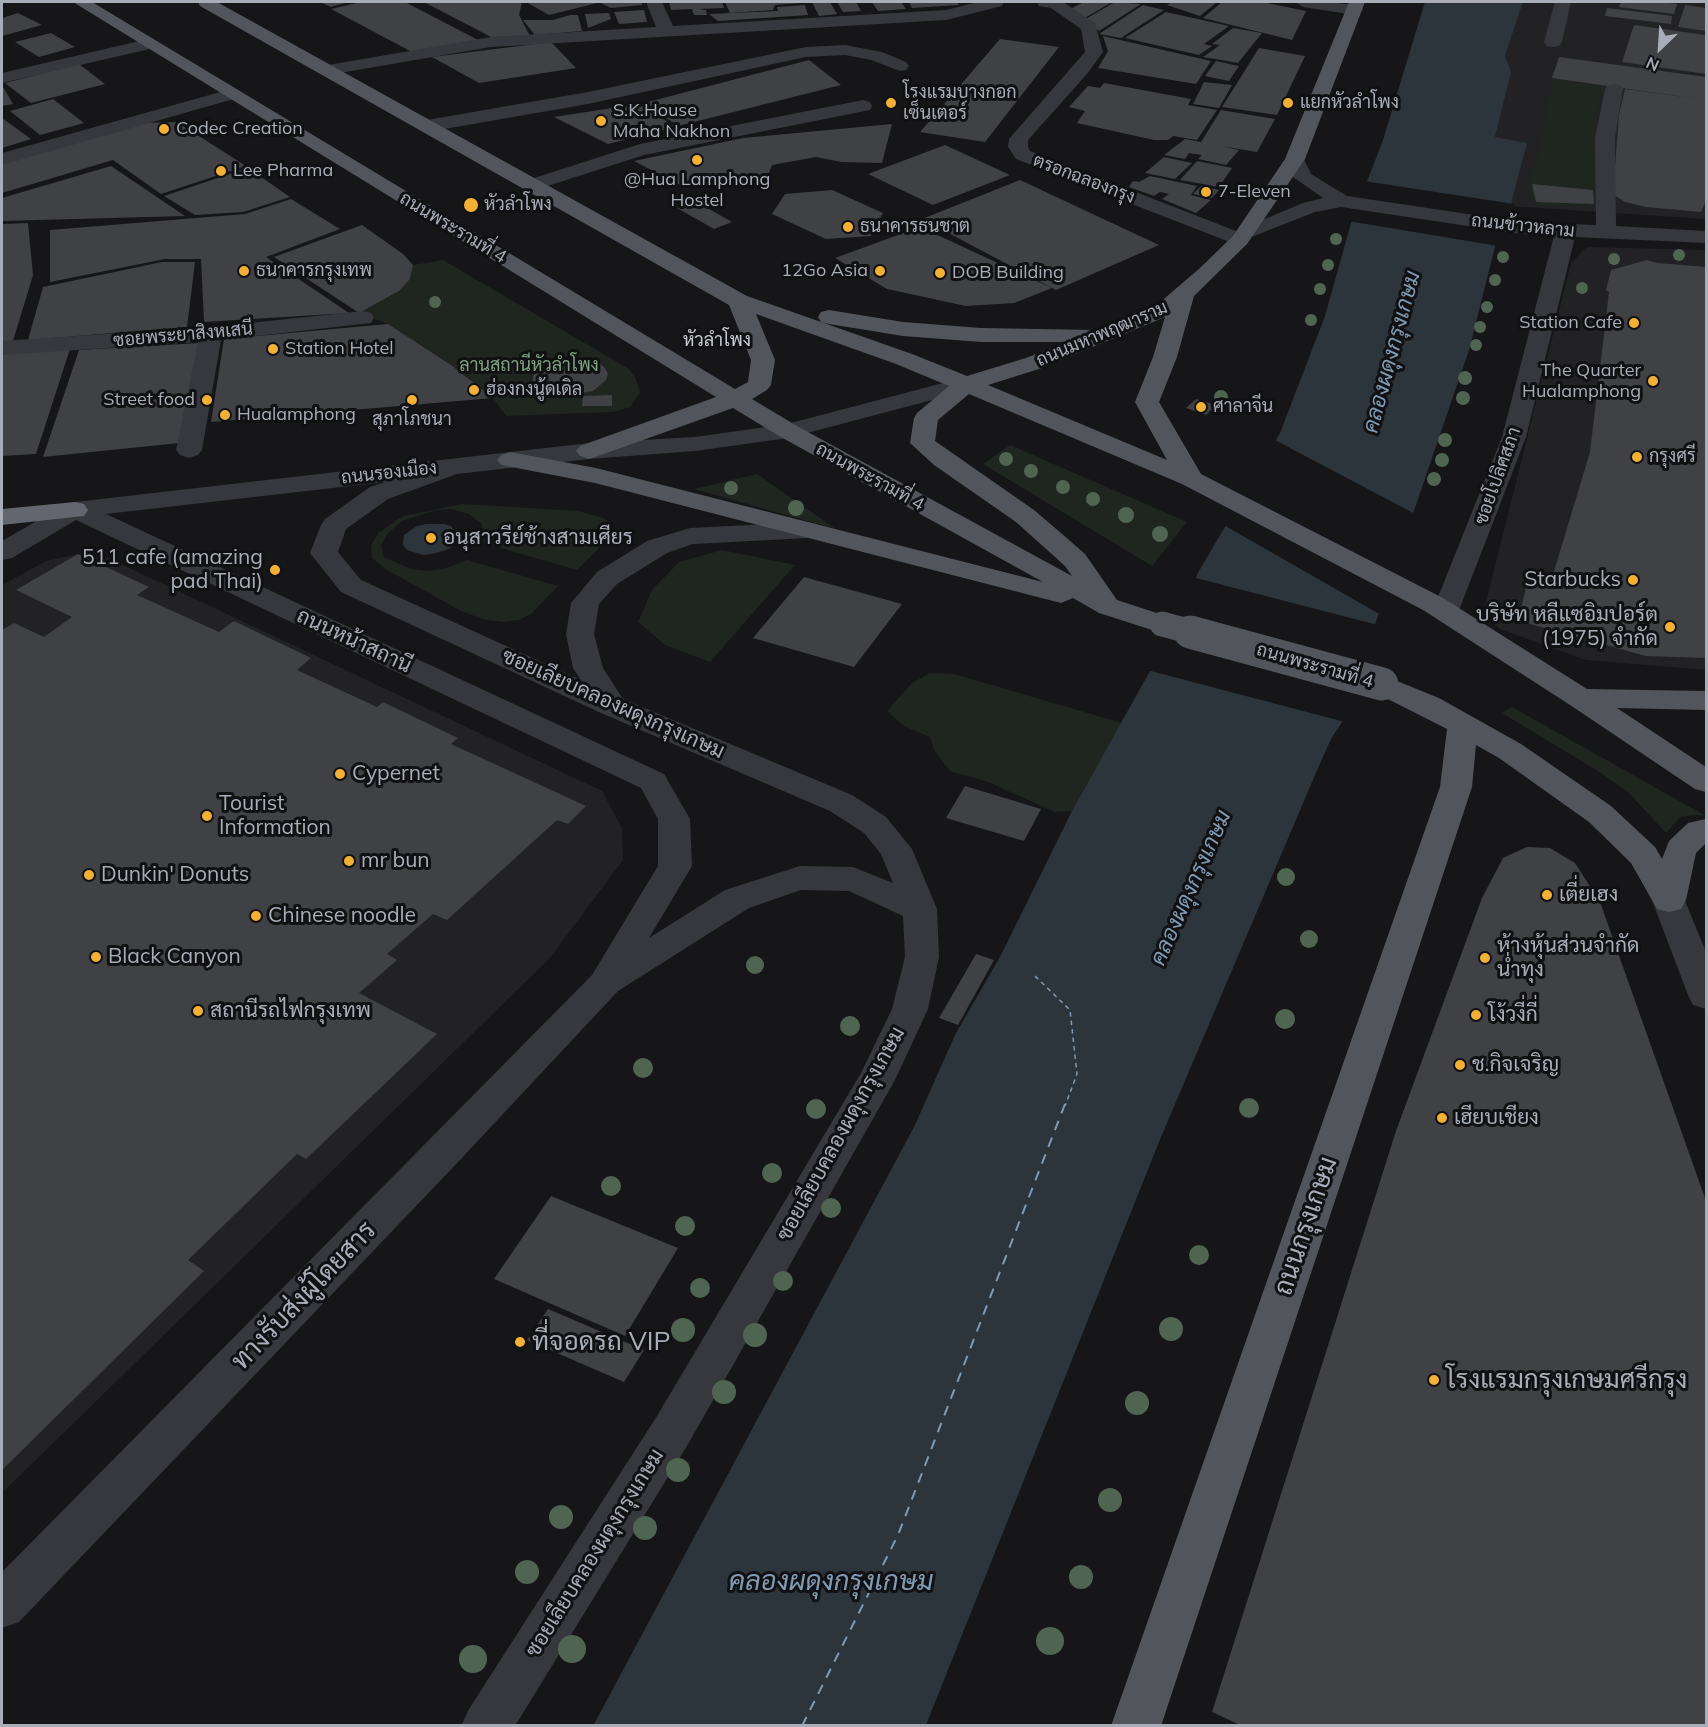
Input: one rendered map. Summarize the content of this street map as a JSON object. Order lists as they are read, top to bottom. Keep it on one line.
{"streets":{"main road":["ถนนพระรามที่ 4","ถนนมหาพฤฒาราม","ถนนกรุงเกษม"],"street":["ตรอกฉลองกรุง","ถนนข้าวหลาม","ซอยพระยาสิงหเสนี","ถนนรองเมือง","ซอยโปลิศสภา","ถนนหน้าสถานี","ซอยเลียบคลองผดุงกรุงเกษม","ทางรับส่งผู้โดยสาร"]},"crossings":[["ตรอกฉลองกรุง","ถนนมหาพฤฒาราม"],["ถนนข้าวหลาม","ซอยโปลิศสภา"],["ถนนพระรามที่ 4","ถนนมหาพฤฒาราม"],["ถนนพระรามที่ 4","ถนนรองเมือง"],["ถนนพระรามที่ 4","ถนนกรุงเกษม"],["ถนนมหาพฤฒาราม","ถนนรองเมือง"],["ถนนรองเมือง","ถนนหน้าสถานี"],["ถนนรองเมือง","ซอยเลียบคลองผดุงกรุงเกษม"],["ถนนหน้าสถานี","ทางรับส่งผู้โดยสาร"],["ซอยเลียบคลองผดุงกรุงเกษม","ทางรับส่งผู้โดยสาร"]],"districts":["หัวลำโพง"],"water":["คลองผดุงกรุงเกษม"],"parks":["ลานสถานีหัวลำโพง"],"places":["โรงแรมบางกอก เซ็นเตอร์","แยกหัวลำโพง","S.K.House Maha Nakhon","Codec Creation","@Hua Lamphong Hostel","Lee Pharma","7-Eleven","หัวลำโพง","ธนาคารธนชาต","ธนาคารกรุงเทพ","12Go Asia","DOB Building","Station Cafe","Station Hotel","The Quarter Hualamphong","ฮ่องกงนู้ดเดิล","Street food","สุภาโภชนา","ศาลาจีน","Hualamphong","กรุงศรี","อนุสาวรีย์ช้างสามเศียร","511 cafe (amazing pad Thai)","Starbucks","บริษัท หลีแซอิมปอร์ต (1975) จำกัด","Cypernet","Tourist Information","mr bun","Dunkin' Donuts","เตี่ยเฮง","Chinese noodle","Black Canyon","ห้างหุ้นส่วนจำกัด น่ำทุง","สถานีรถไฟกรุงเทพ","โง้วงี่กี่","ช.กิจเจริญ","เฮียบเชียง","ที่จอดรถ VIP","โรงแรมกรุงเกษมศรีกรุง"],"north":"bottom left"}
